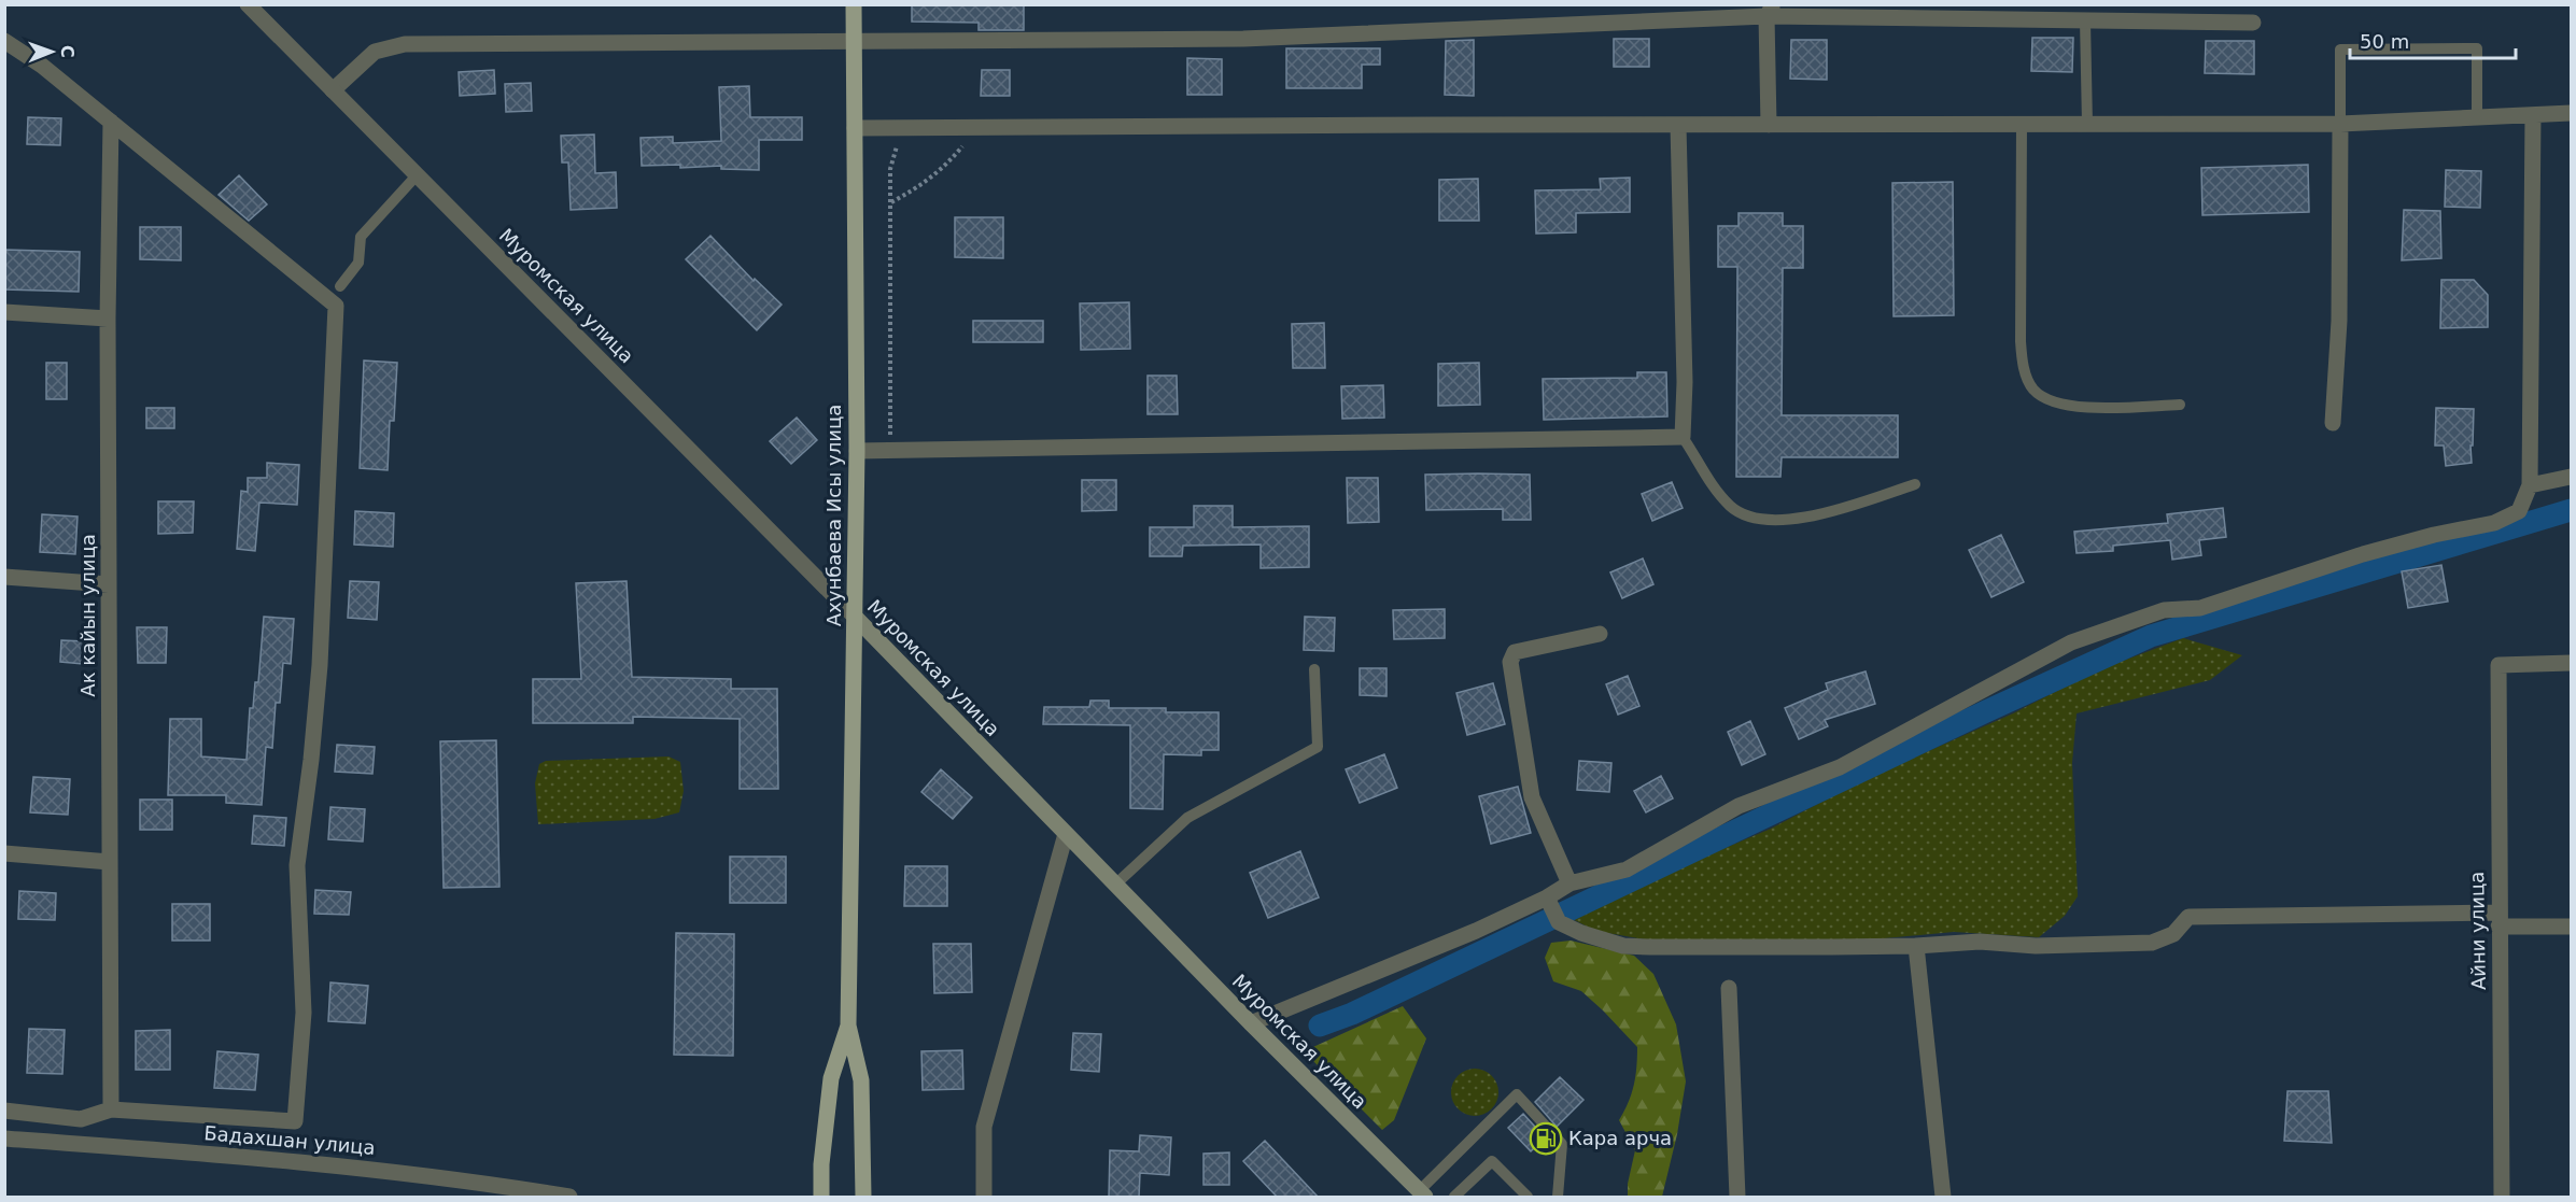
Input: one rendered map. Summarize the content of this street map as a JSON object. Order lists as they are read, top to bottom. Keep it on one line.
{"streets":{"main road":["Муромская улица","Ахунбаева Исы улица"],"street":["Ак кайын улица","Айни улица","Бадахшан улица"]},"crossings":[["Муромская улица","Ахунбаева Исы улица"]],"places":{"fuel station":["Кара арча"]},"scale_bar":"50 m","north":"right"}
